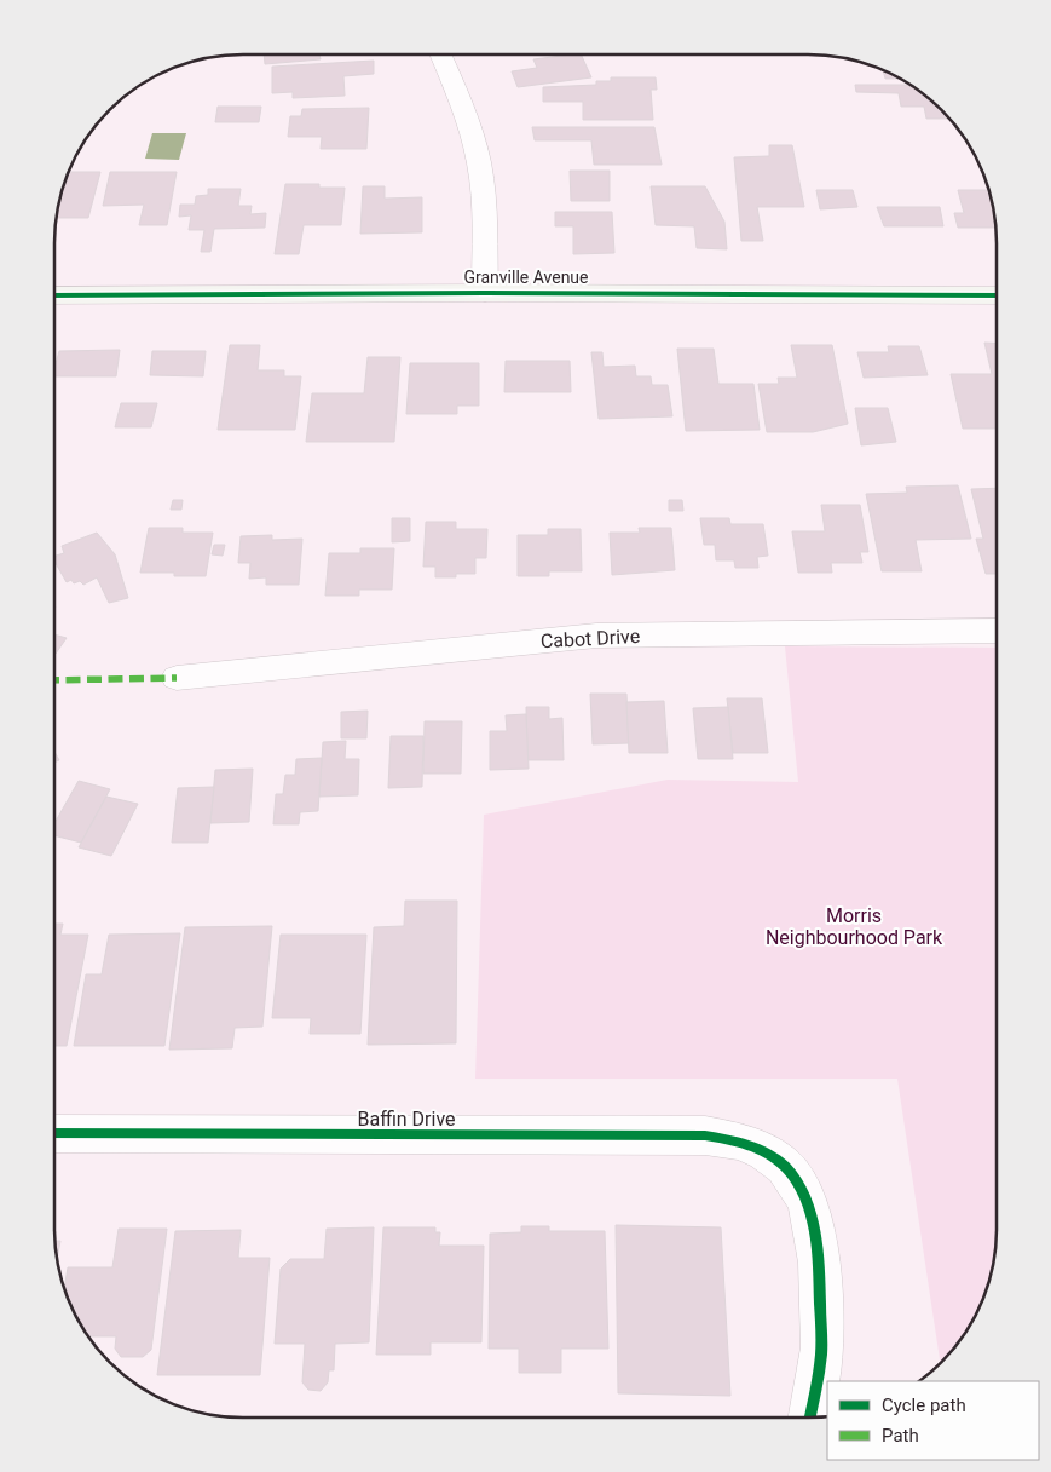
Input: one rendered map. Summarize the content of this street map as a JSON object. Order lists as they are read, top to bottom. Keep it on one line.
{"streets":{"street":["Granville Avenue","Cabot Drive","Baffin Drive"]},"parks":["Morris Neighbourhood Park"],"legend":["Cycle path","Path"]}
